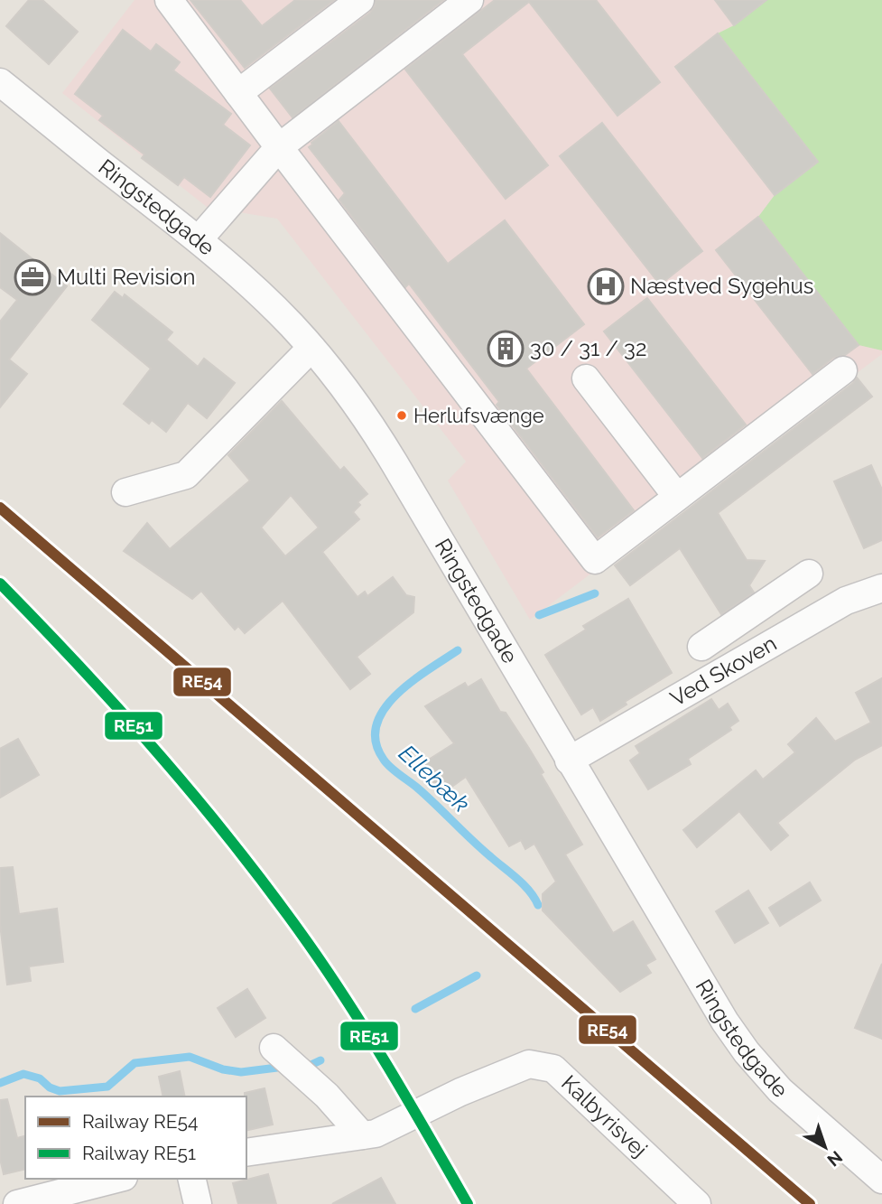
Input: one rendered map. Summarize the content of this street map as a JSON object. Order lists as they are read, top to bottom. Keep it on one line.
{"streets":{"street":["Ringstedgade","Ved Skoven","Kalbyrisvej"]},"crossings":[["Ringstedgade","Ved Skoven"]],"water":["Ellebæk"],"places":{"office":["Multi Revision"],"hospital":["Næstved Sygehus"],"building":["30 / 31 / 32"],"other":["Herlufsvænge"]},"lines":["rail line RE54","rail line RE51"],"legend":["Railway RE54","Railway RE51"],"north":"bottom right"}
